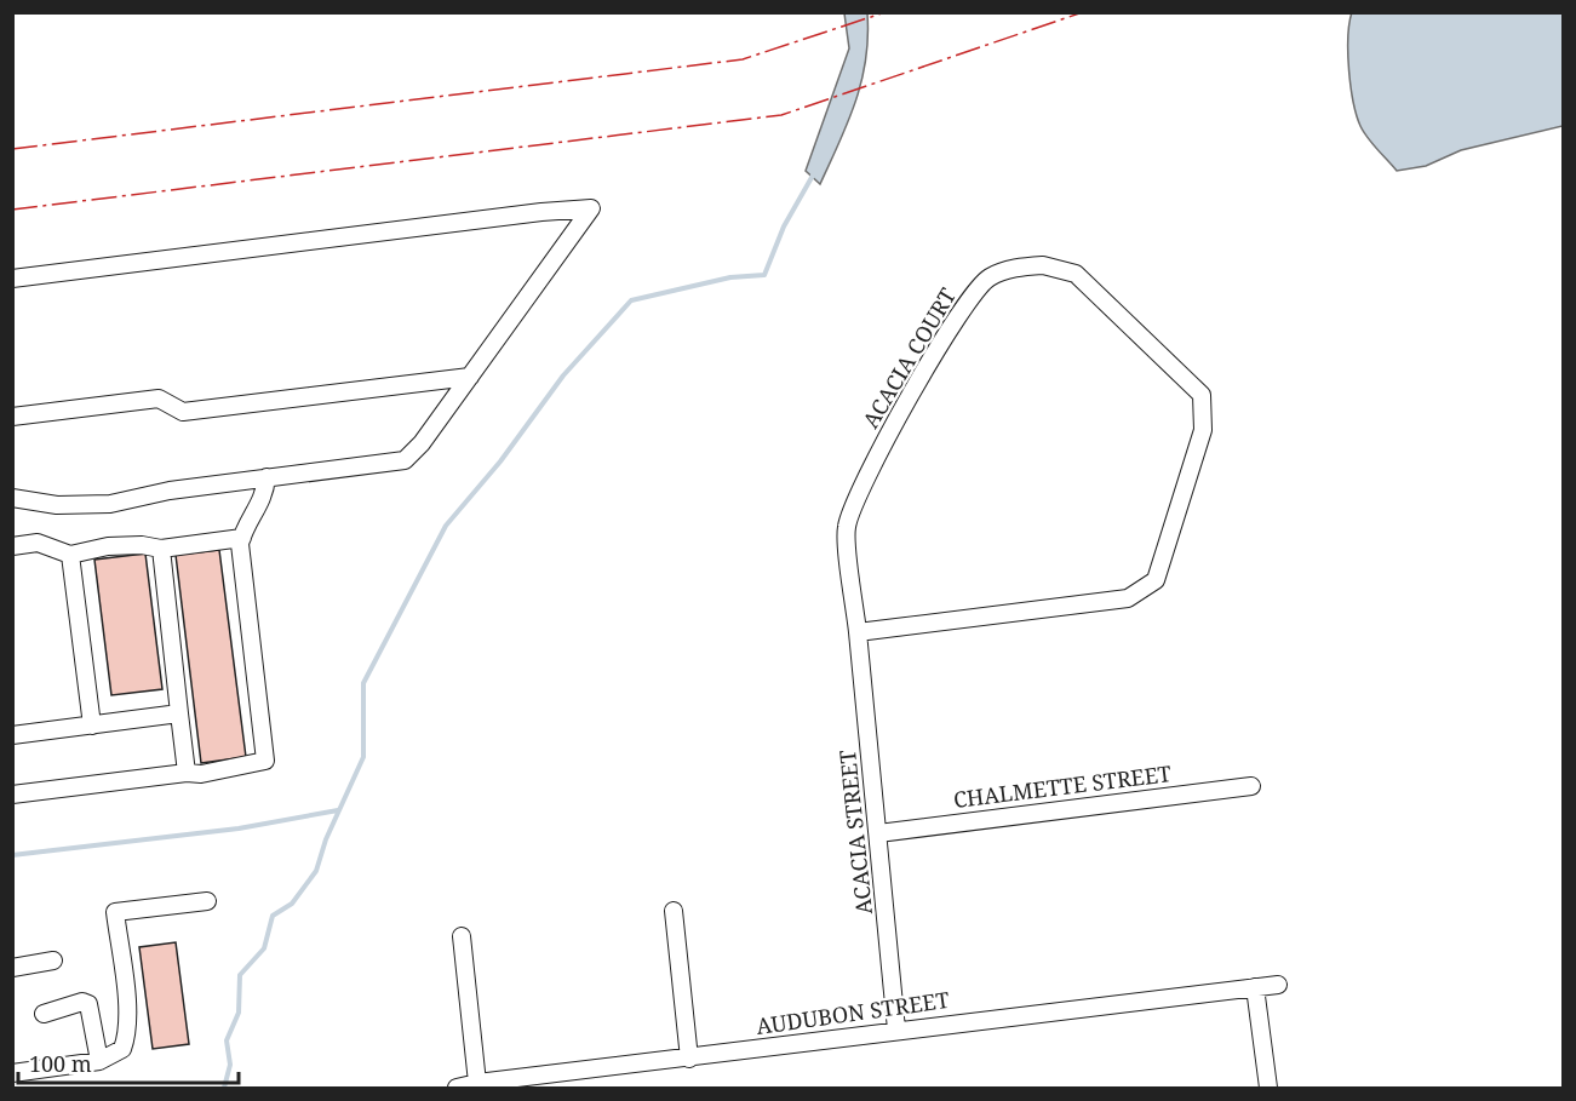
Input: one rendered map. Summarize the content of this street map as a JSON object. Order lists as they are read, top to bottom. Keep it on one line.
{"streets":{"street":["ACACIA COURT","CHALMETTE STREET","ACACIA STREET","AUDUBON STREET"]},"crossings":[["ACACIA COURT","ACACIA STREET"],["CHALMETTE STREET","ACACIA STREET"],["ACACIA STREET","AUDUBON STREET"]],"scale_bar":"100 m"}
